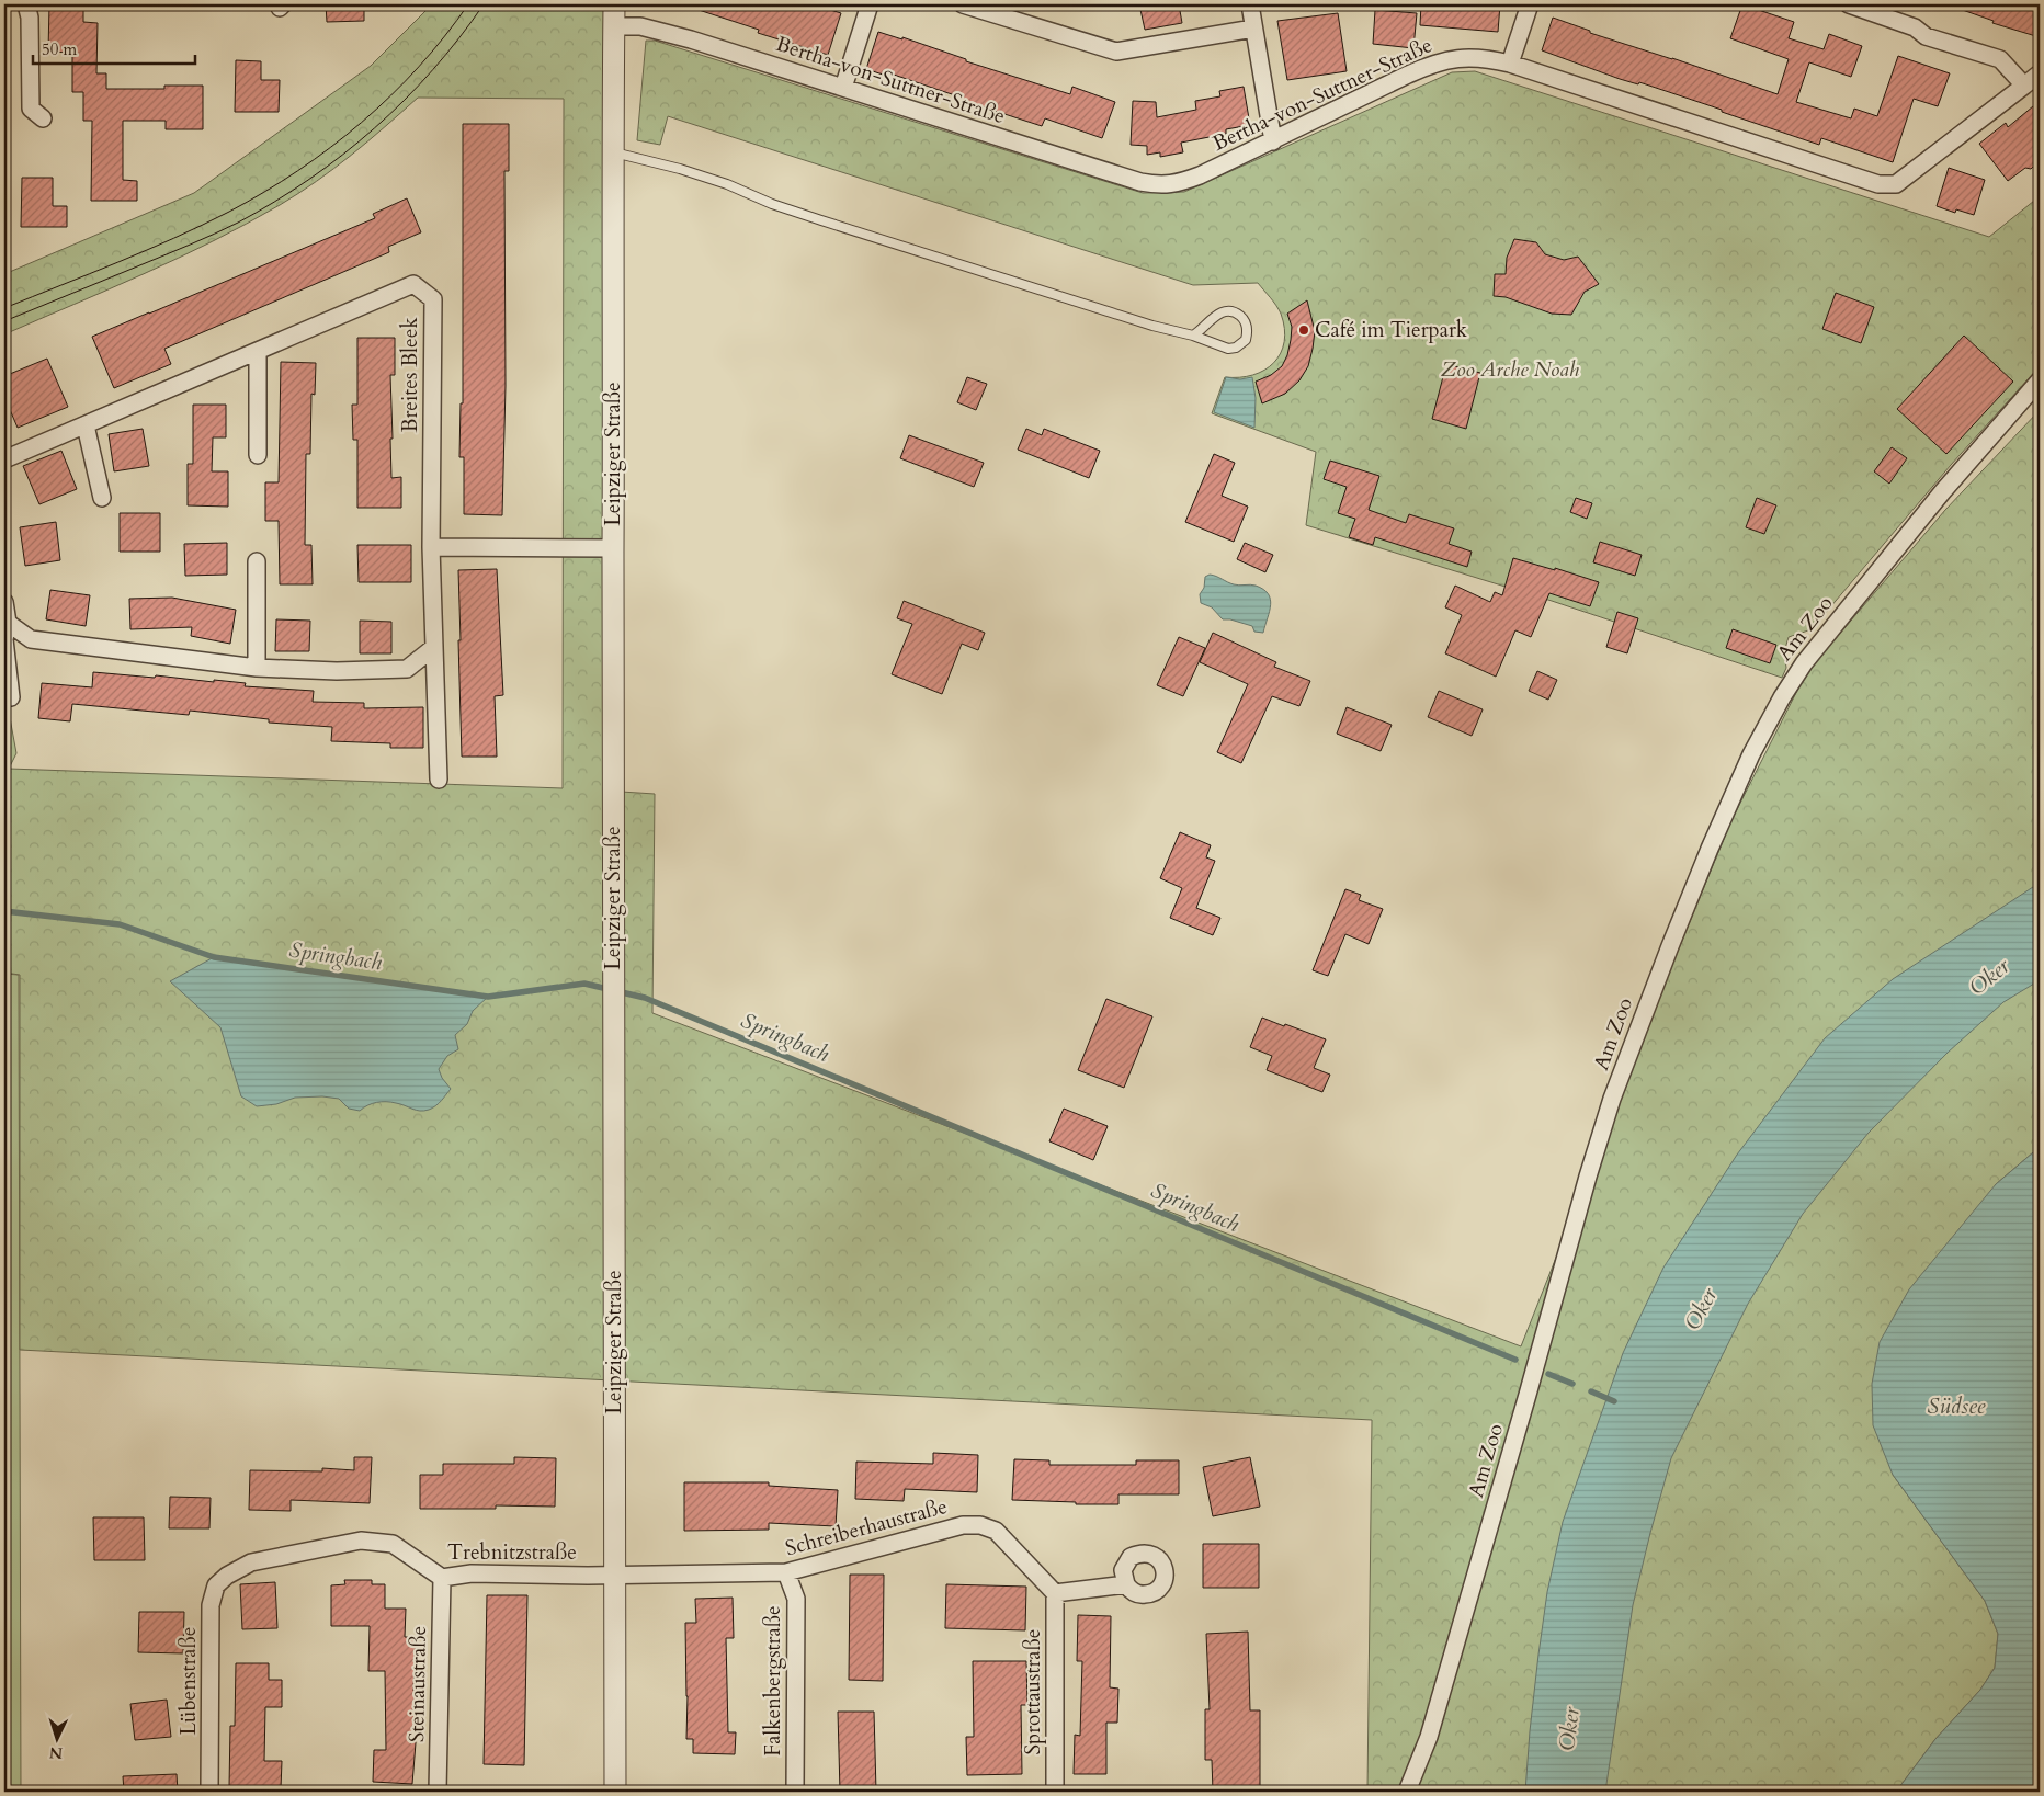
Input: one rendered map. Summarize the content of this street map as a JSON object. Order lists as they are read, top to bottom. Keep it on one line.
{"streets":{"street":["Bertha-von-Suttner-Straße","Breites Bleek","Leipziger Straße","Am Zoo","Schreiberhaustraße","Trebnitzstraße","Lübenstraße","Falkenbergstraße","Steinaustraße","Sprottaustraße"]},"crossings":[["Bertha-von-Suttner-Straße","Leipziger Straße"],["Leipziger Straße","Schreiberhaustraße"],["Leipziger Straße","Trebnitzstraße"],["Schreiberhaustraße","Trebnitzstraße"],["Schreiberhaustraße","Falkenbergstraße"],["Schreiberhaustraße","Sprottaustraße"],["Trebnitzstraße","Lübenstraße"],["Trebnitzstraße","Steinaustraße"]],"water":["Springbach","Oker","Südsee"],"parks":["Zoo Arche Noah"],"places":["Café im Tierpark"],"scale_bar":"50 m","north":"bottom"}
